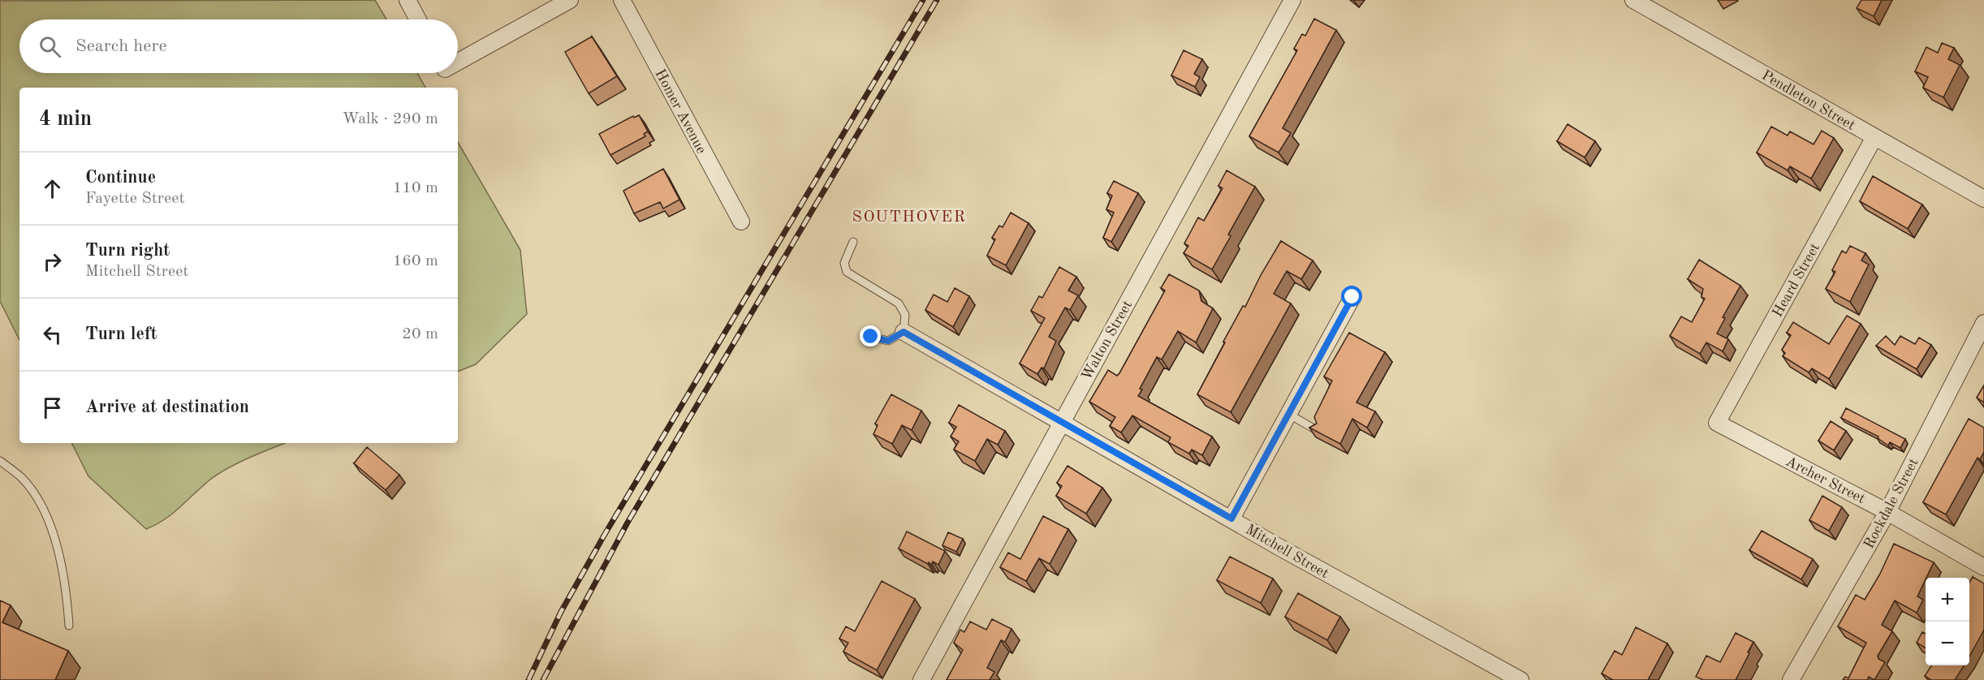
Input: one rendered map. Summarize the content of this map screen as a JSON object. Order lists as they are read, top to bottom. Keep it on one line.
{"streets":{"street":["Pendleton Street","Homer Avenue","Heard Street","Walton Street","Archer Street","Rockdale Street","Mitchell Street"]},"crossings":[["Pendleton Street","Heard Street"],["Heard Street","Archer Street"],["Walton Street","Mitchell Street"],["Archer Street","Rockdale Street"]],"districts":["SOUTHOVER"],"page":{"search":"Search here","heading":["4 min","Walk · 290 m"],"list":[["Continue","Fayette Street","110 m"],["Turn right","Mitchell Street","160 m"],["Turn left","20 m"],"Arrive at destination"],"map_buttons":["+","−"]}}
